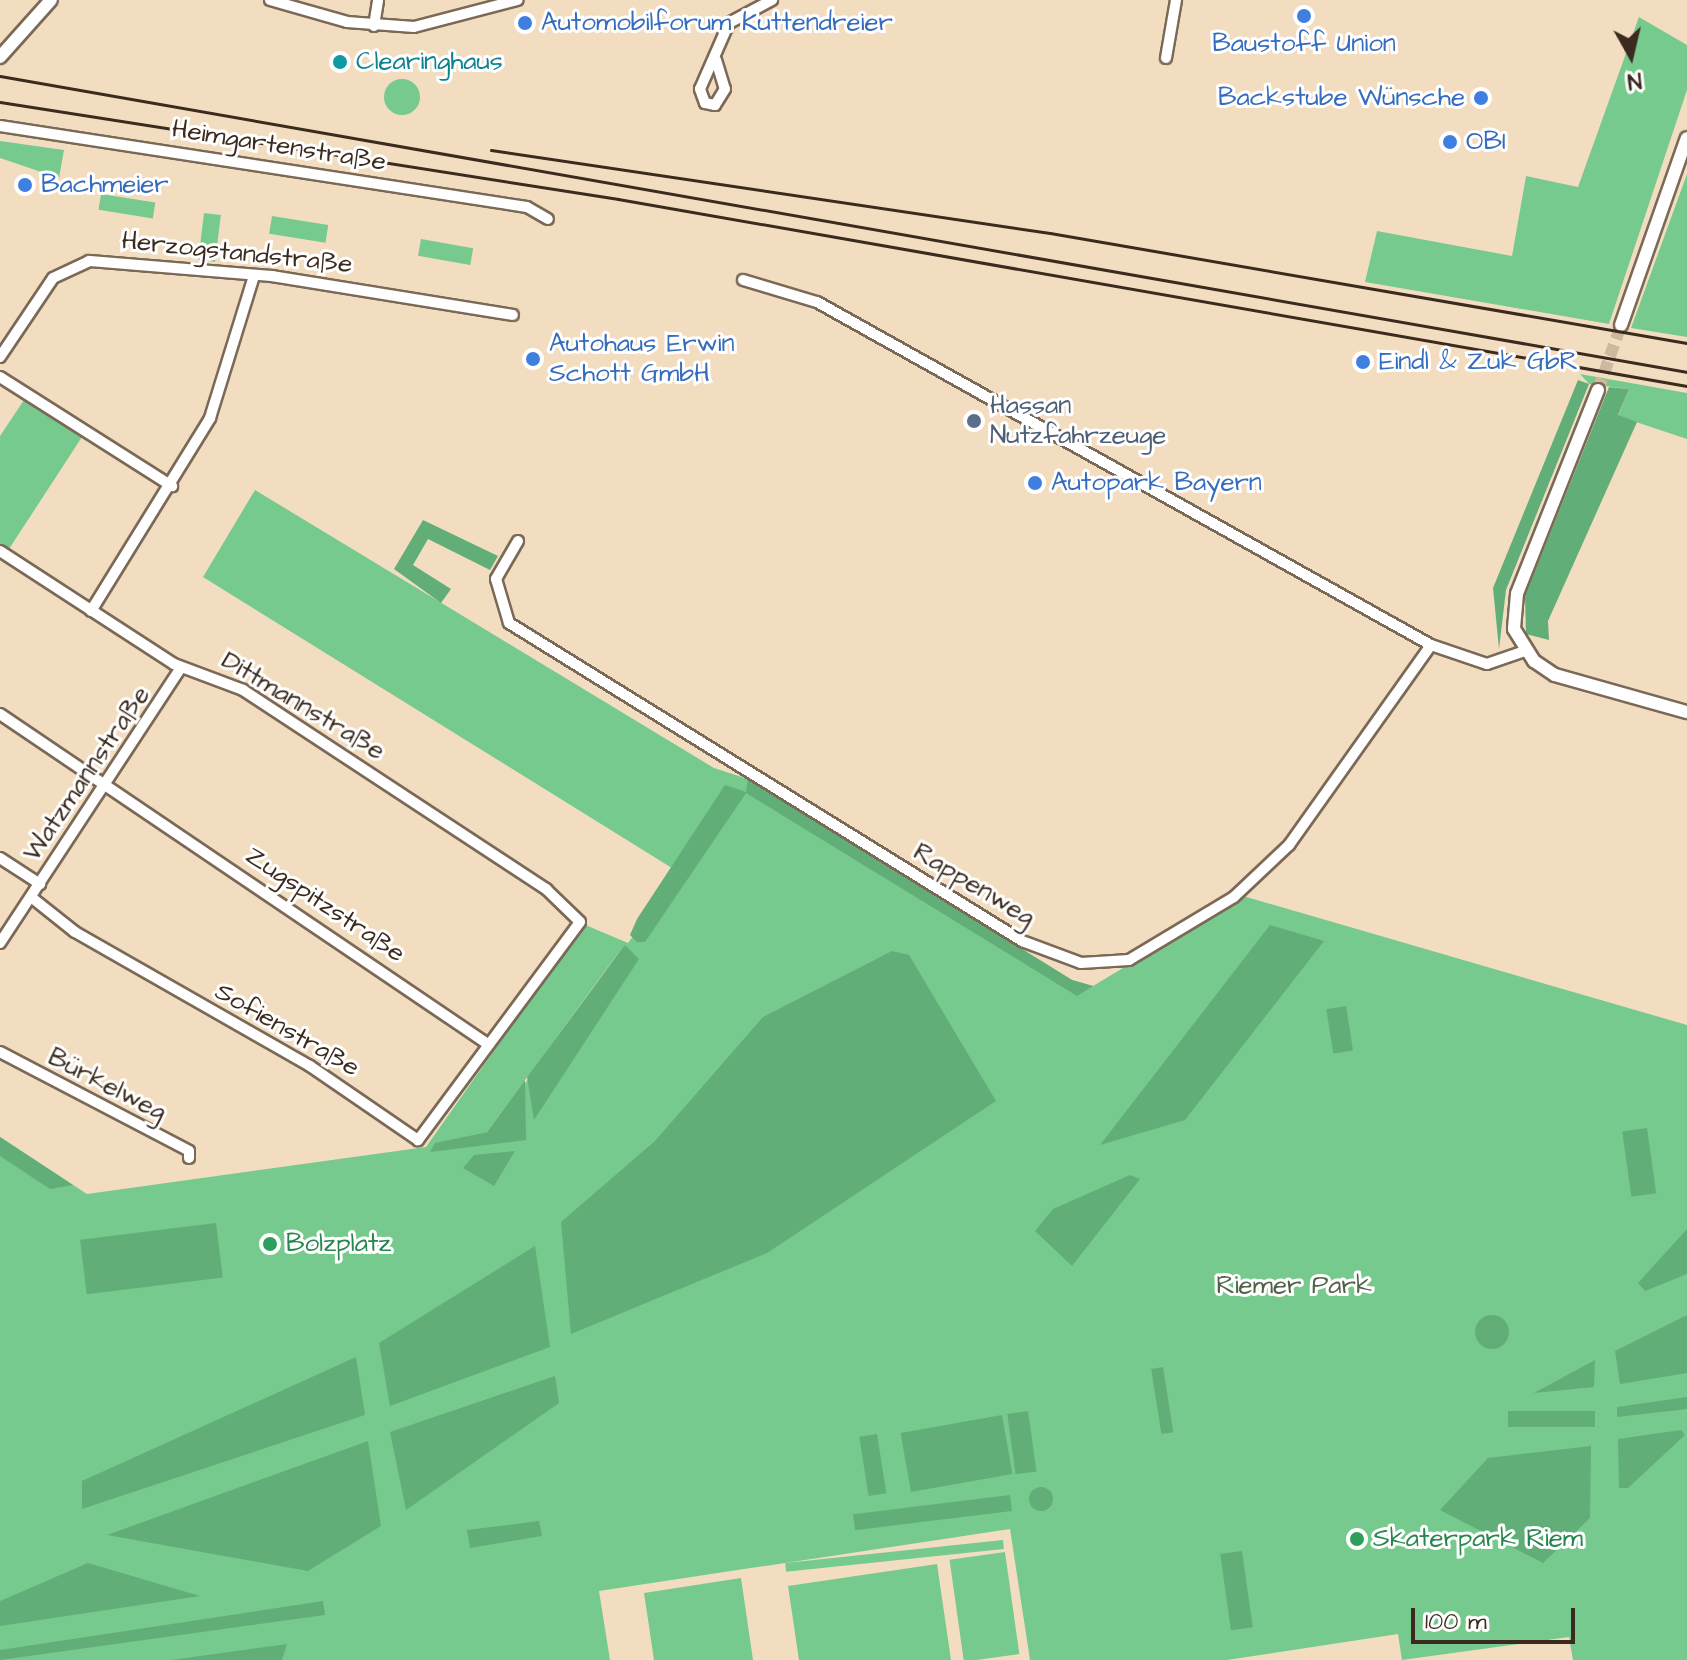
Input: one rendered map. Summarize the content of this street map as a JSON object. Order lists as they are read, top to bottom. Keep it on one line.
{"streets":{"street":["Heimgartenstraße","Herzogstandstraße","Dittmannstraße","Watzmannstraße","Rappenweg","Zugspitzstraße","Sofienstraße","Bürkelweg"]},"crossings":[["Dittmannstraße","Watzmannstraße"],["Dittmannstraße","Zugspitzstraße"],["Dittmannstraße","Sofienstraße"],["Watzmannstraße","Zugspitzstraße"],["Watzmannstraße","Sofienstraße"],["Zugspitzstraße","Sofienstraße"]],"parks":["Riemer Park"],"places":["Baustoff Union","Automobilforum Kuttendreier","Clearinghaus","Backstube Wünsche","OBI","Bachmeier","Autohaus Erwin Schott GmbH","Eindl & Zuk GbR","Hassan Nutzfahrzeuge","Autopark Bayern","Bolzplatz","Skaterpark Riem"],"scale_bar":"100 m","north":"bottom"}
